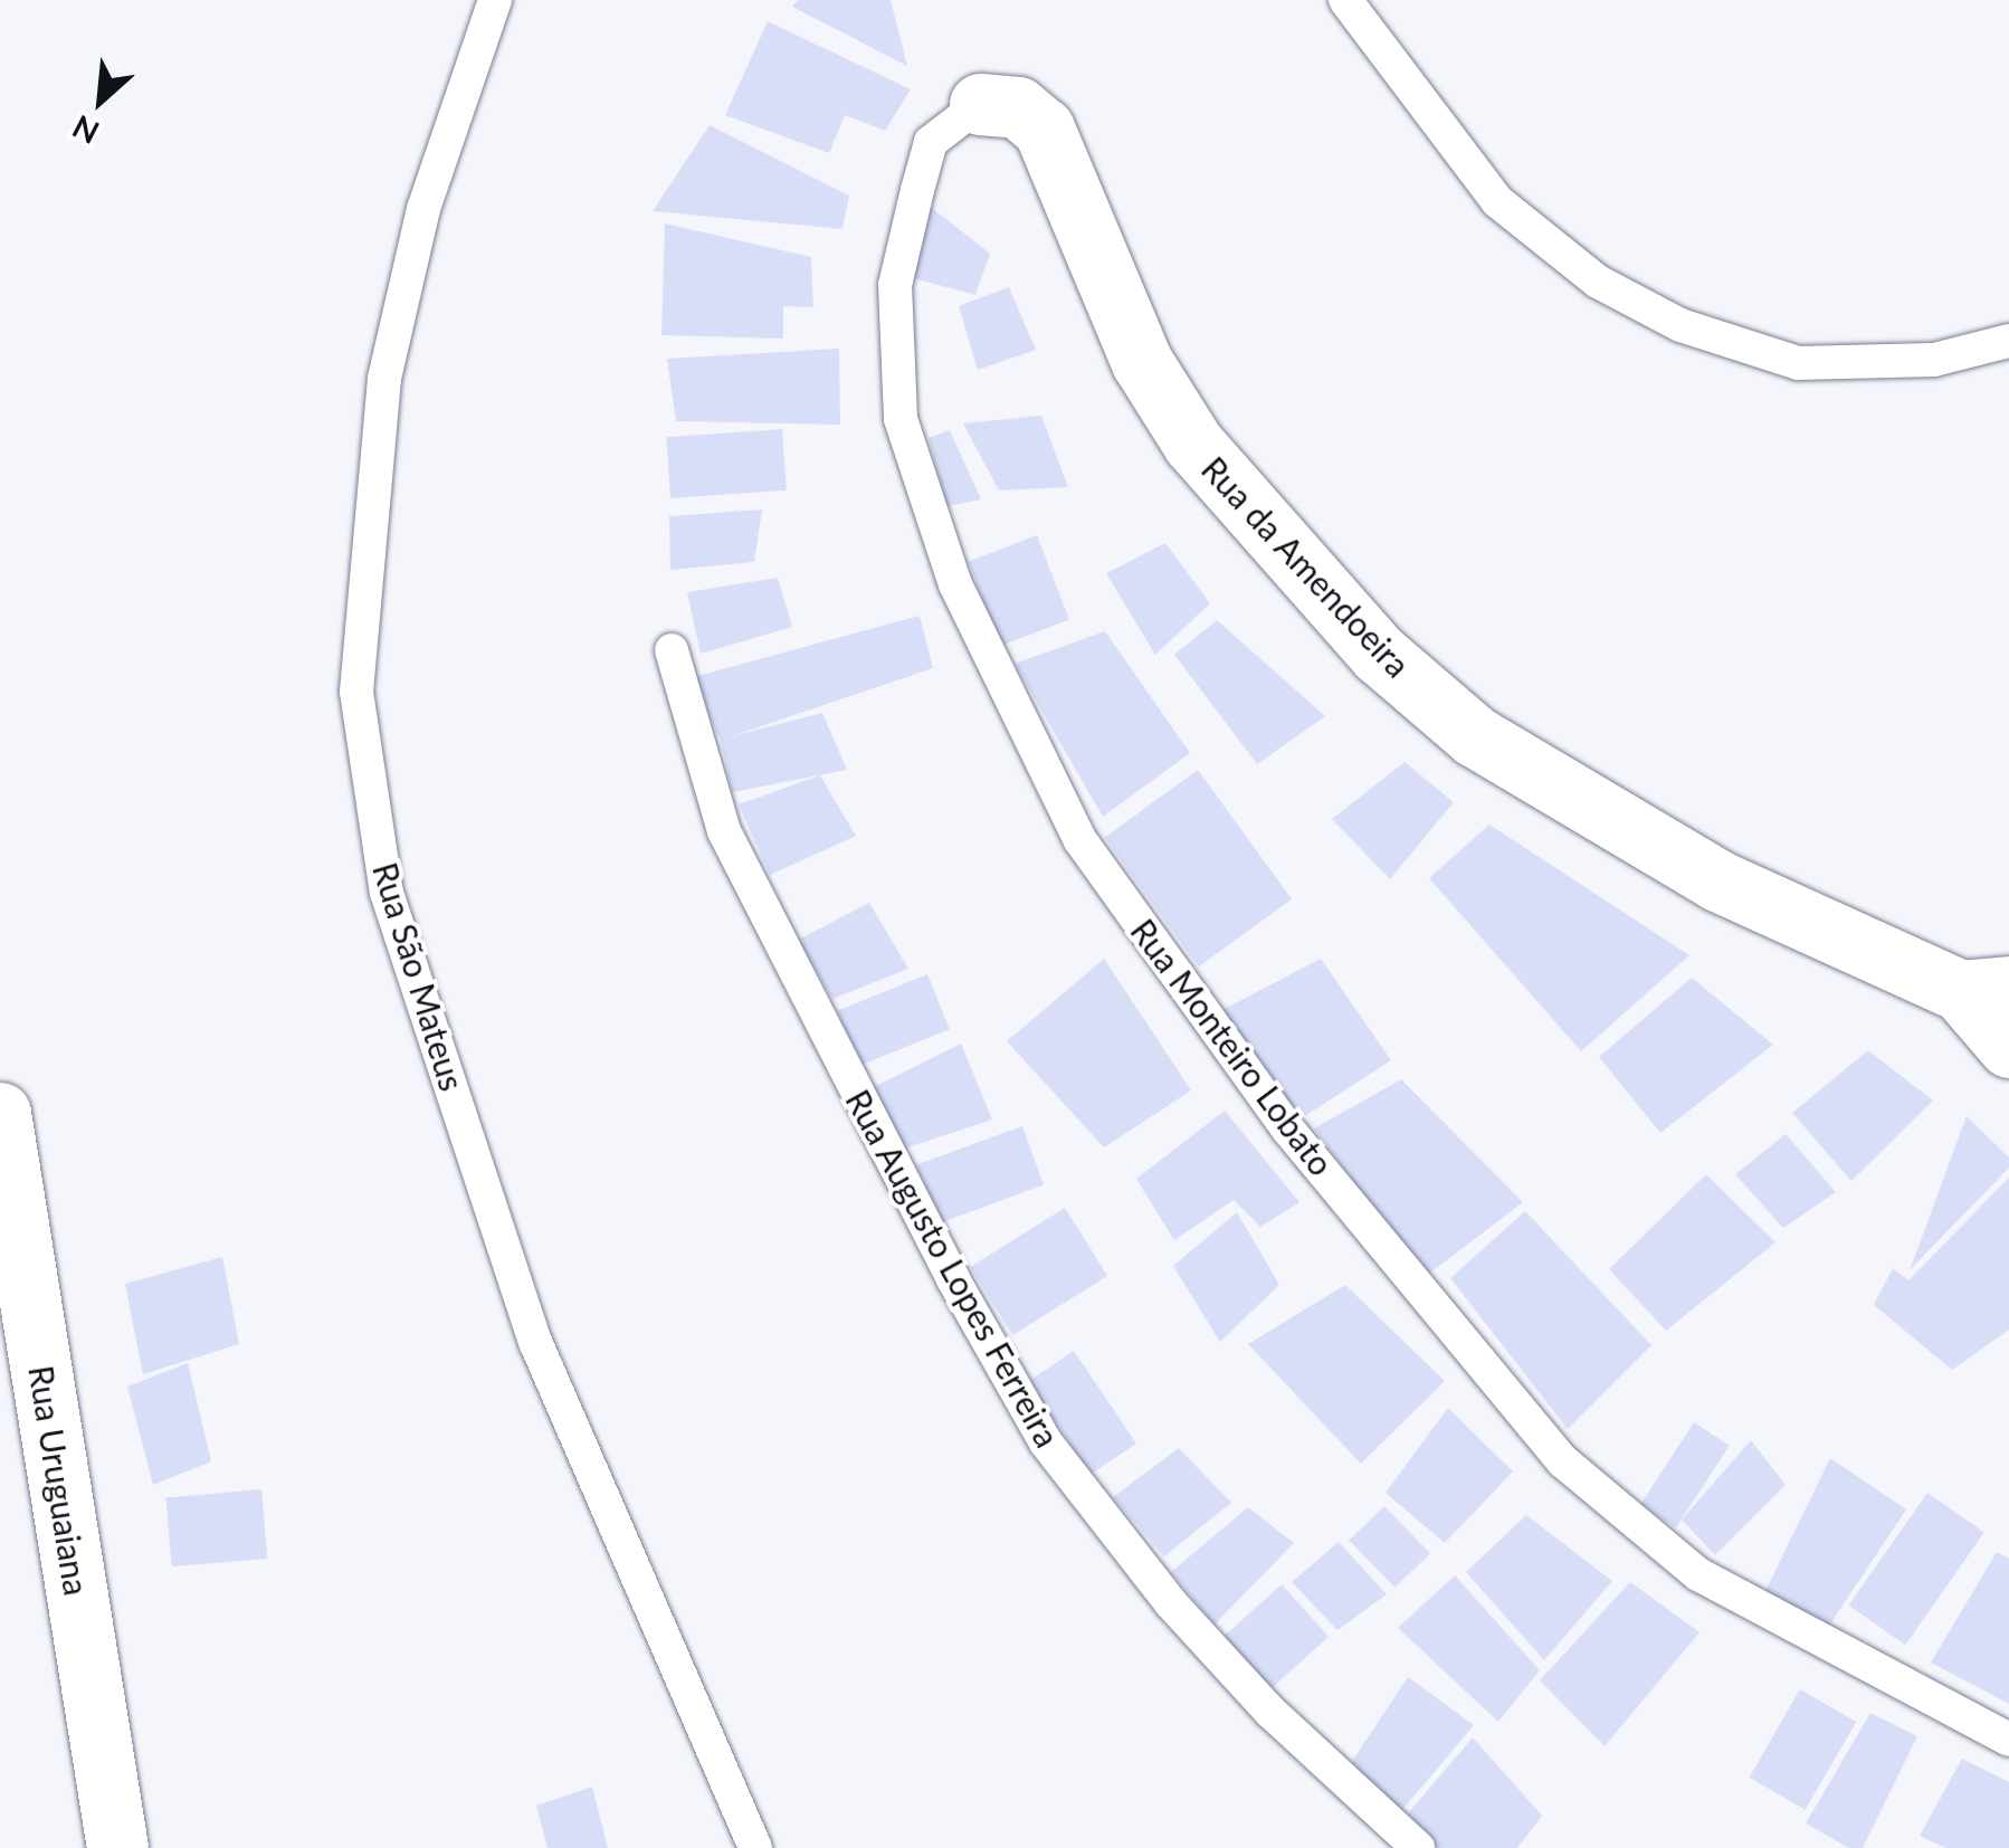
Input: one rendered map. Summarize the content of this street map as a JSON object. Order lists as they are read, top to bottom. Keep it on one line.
{"streets":{"street":["Rua da Amendoeira","Rua Uruguaiana"],"lane":["Rua São Mateus","Rua Monteiro Lobato","Rua Augusto Lopes Ferreira"]},"crossings":[["Rua da Amendoeira","Rua Monteiro Lobato"]],"north":"bottom left"}
